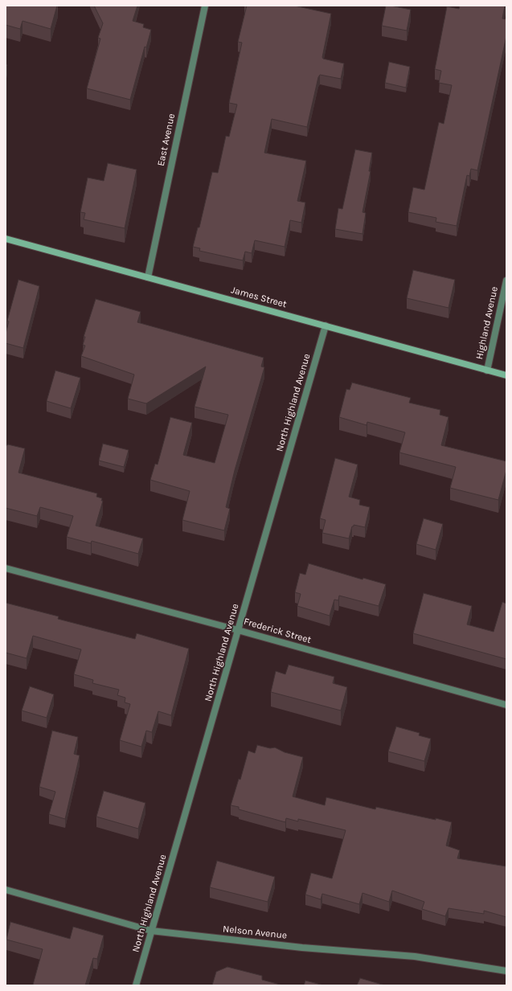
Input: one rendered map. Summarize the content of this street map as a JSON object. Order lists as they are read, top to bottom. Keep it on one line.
{"streets":{"street":["East Avenue","James Street","Highland Avenue","North Highland Avenue","Frederick Street","Nelson Avenue"]},"crossings":[["East Avenue","James Street"],["James Street","Highland Avenue"],["James Street","North Highland Avenue"],["North Highland Avenue","Frederick Street"],["North Highland Avenue","Nelson Avenue"]]}
